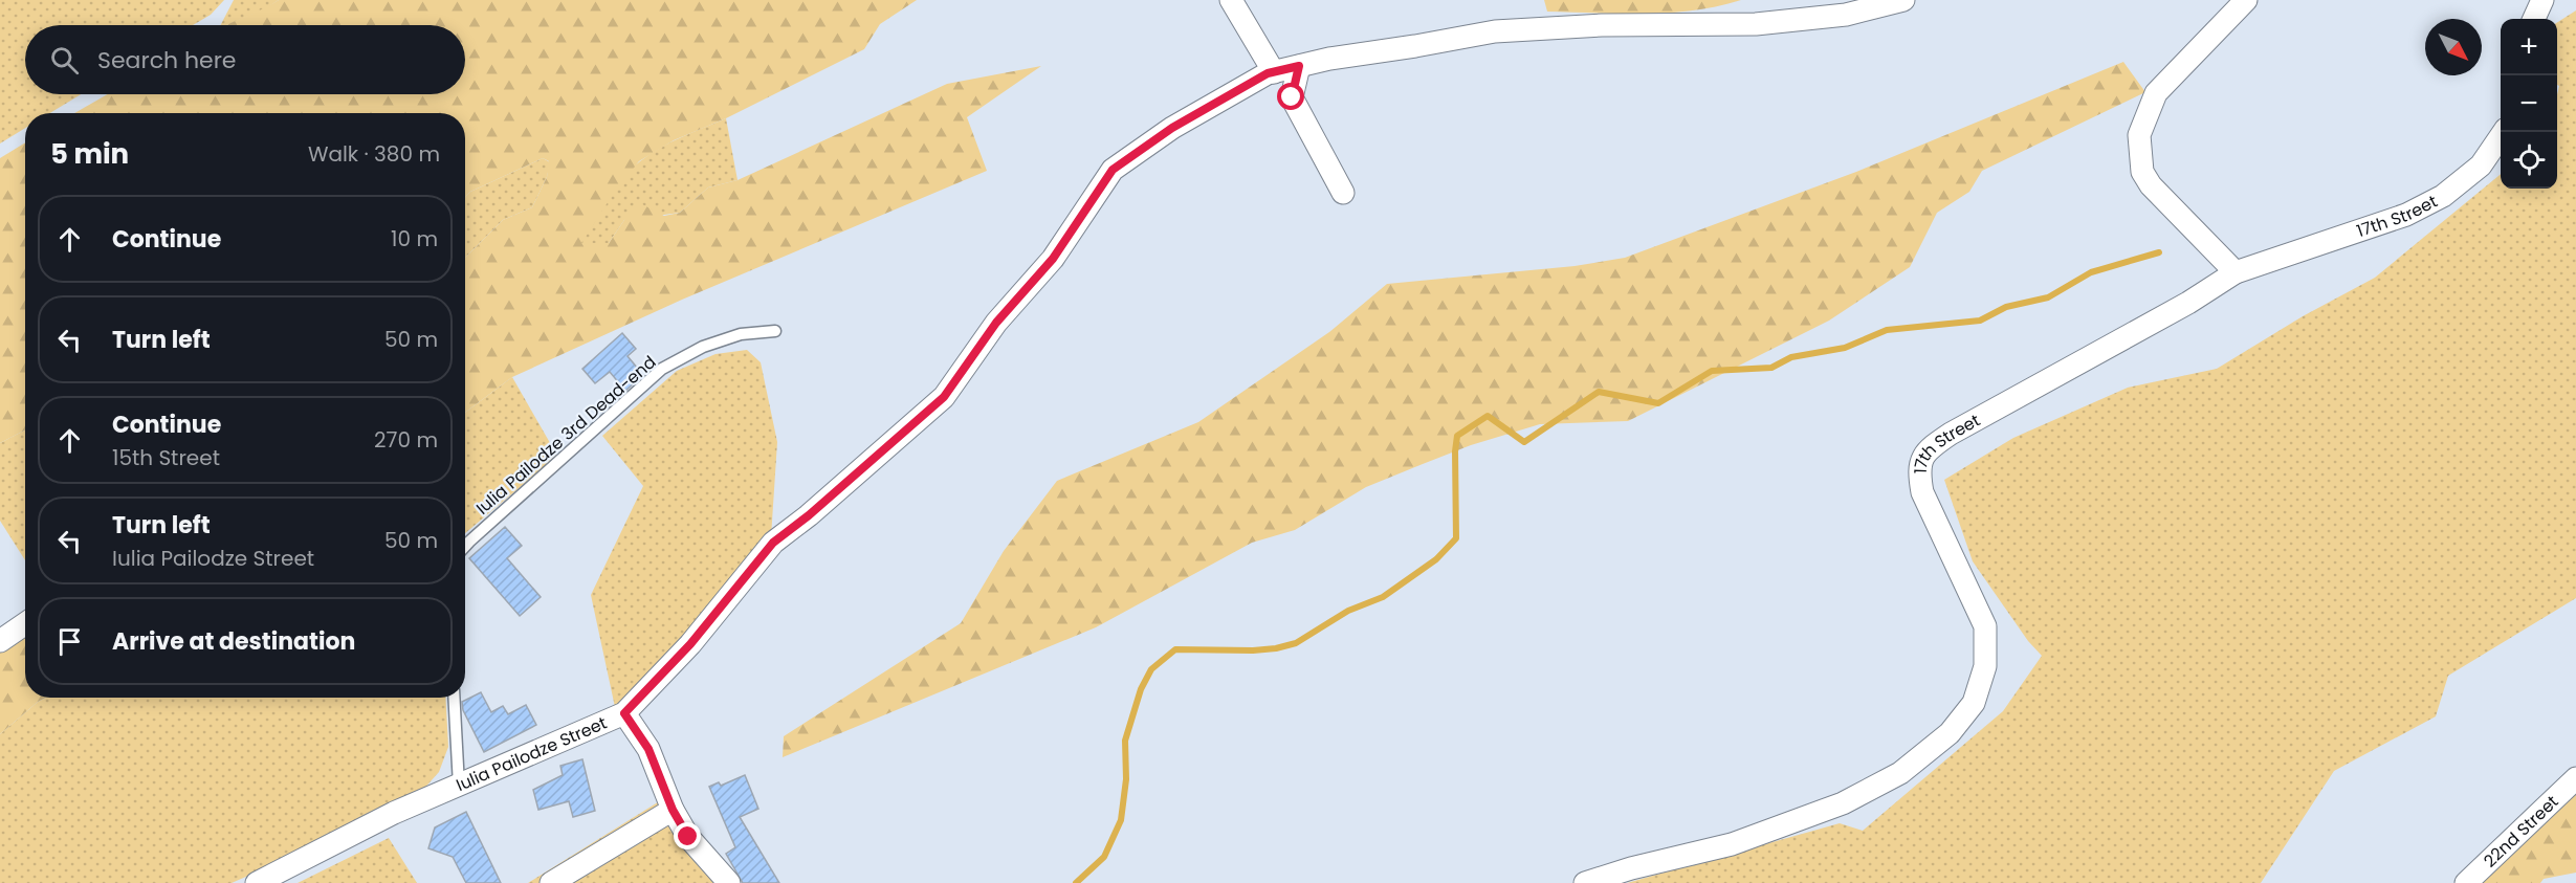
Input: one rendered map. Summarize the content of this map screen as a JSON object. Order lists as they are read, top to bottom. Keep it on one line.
{"streets":{"street":["17th Street","Iulia Pailodze Street","22nd Street"],"lane":["Iulia Pailodze 3rd Dead-end"]},"north":"bottom right","page":{"map_buttons":["+","−"],"search":"Search here","heading":["5 min","Walk · 380 m"],"list":[["Continue","10 m"],["Turn left","50 m"],["Continue","15th Street","270 m"],["Turn left","Iulia Pailodze Street","50 m"],"Arrive at destination"]}}
